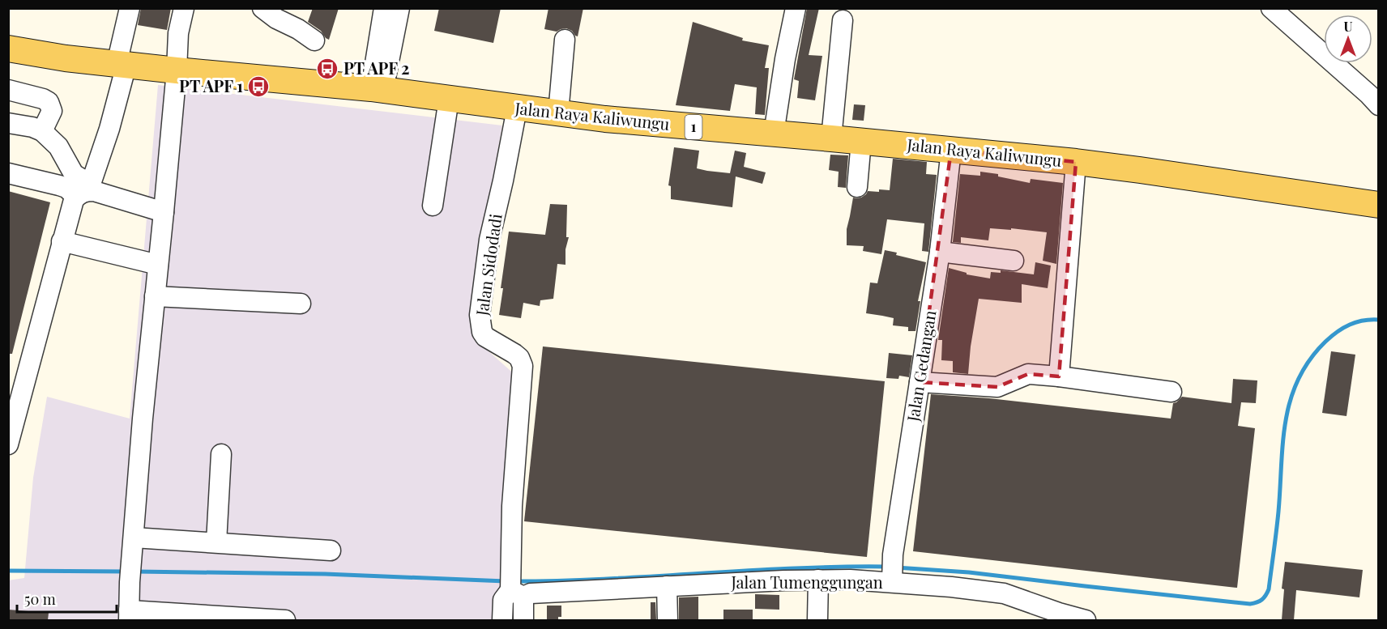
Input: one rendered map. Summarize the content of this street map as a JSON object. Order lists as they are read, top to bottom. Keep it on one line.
{"streets":{"main road":["Jalan Raya Kaliwungu","1"],"street":["Jalan Sidodadi","Jalan Gedangan","Jalan Tumenggungan"]},"crossings":[["Jalan Raya Kaliwungu","Jalan Sidodadi"],["Jalan Raya Kaliwungu","Jalan Gedangan"],["Jalan Sidodadi","Jalan Tumenggungan"],["Jalan Gedangan","Jalan Tumenggungan"]],"places":{"bus stop":["PT APF 2","PT APF 1"]},"scale_bar":"50 m","north":"top"}
